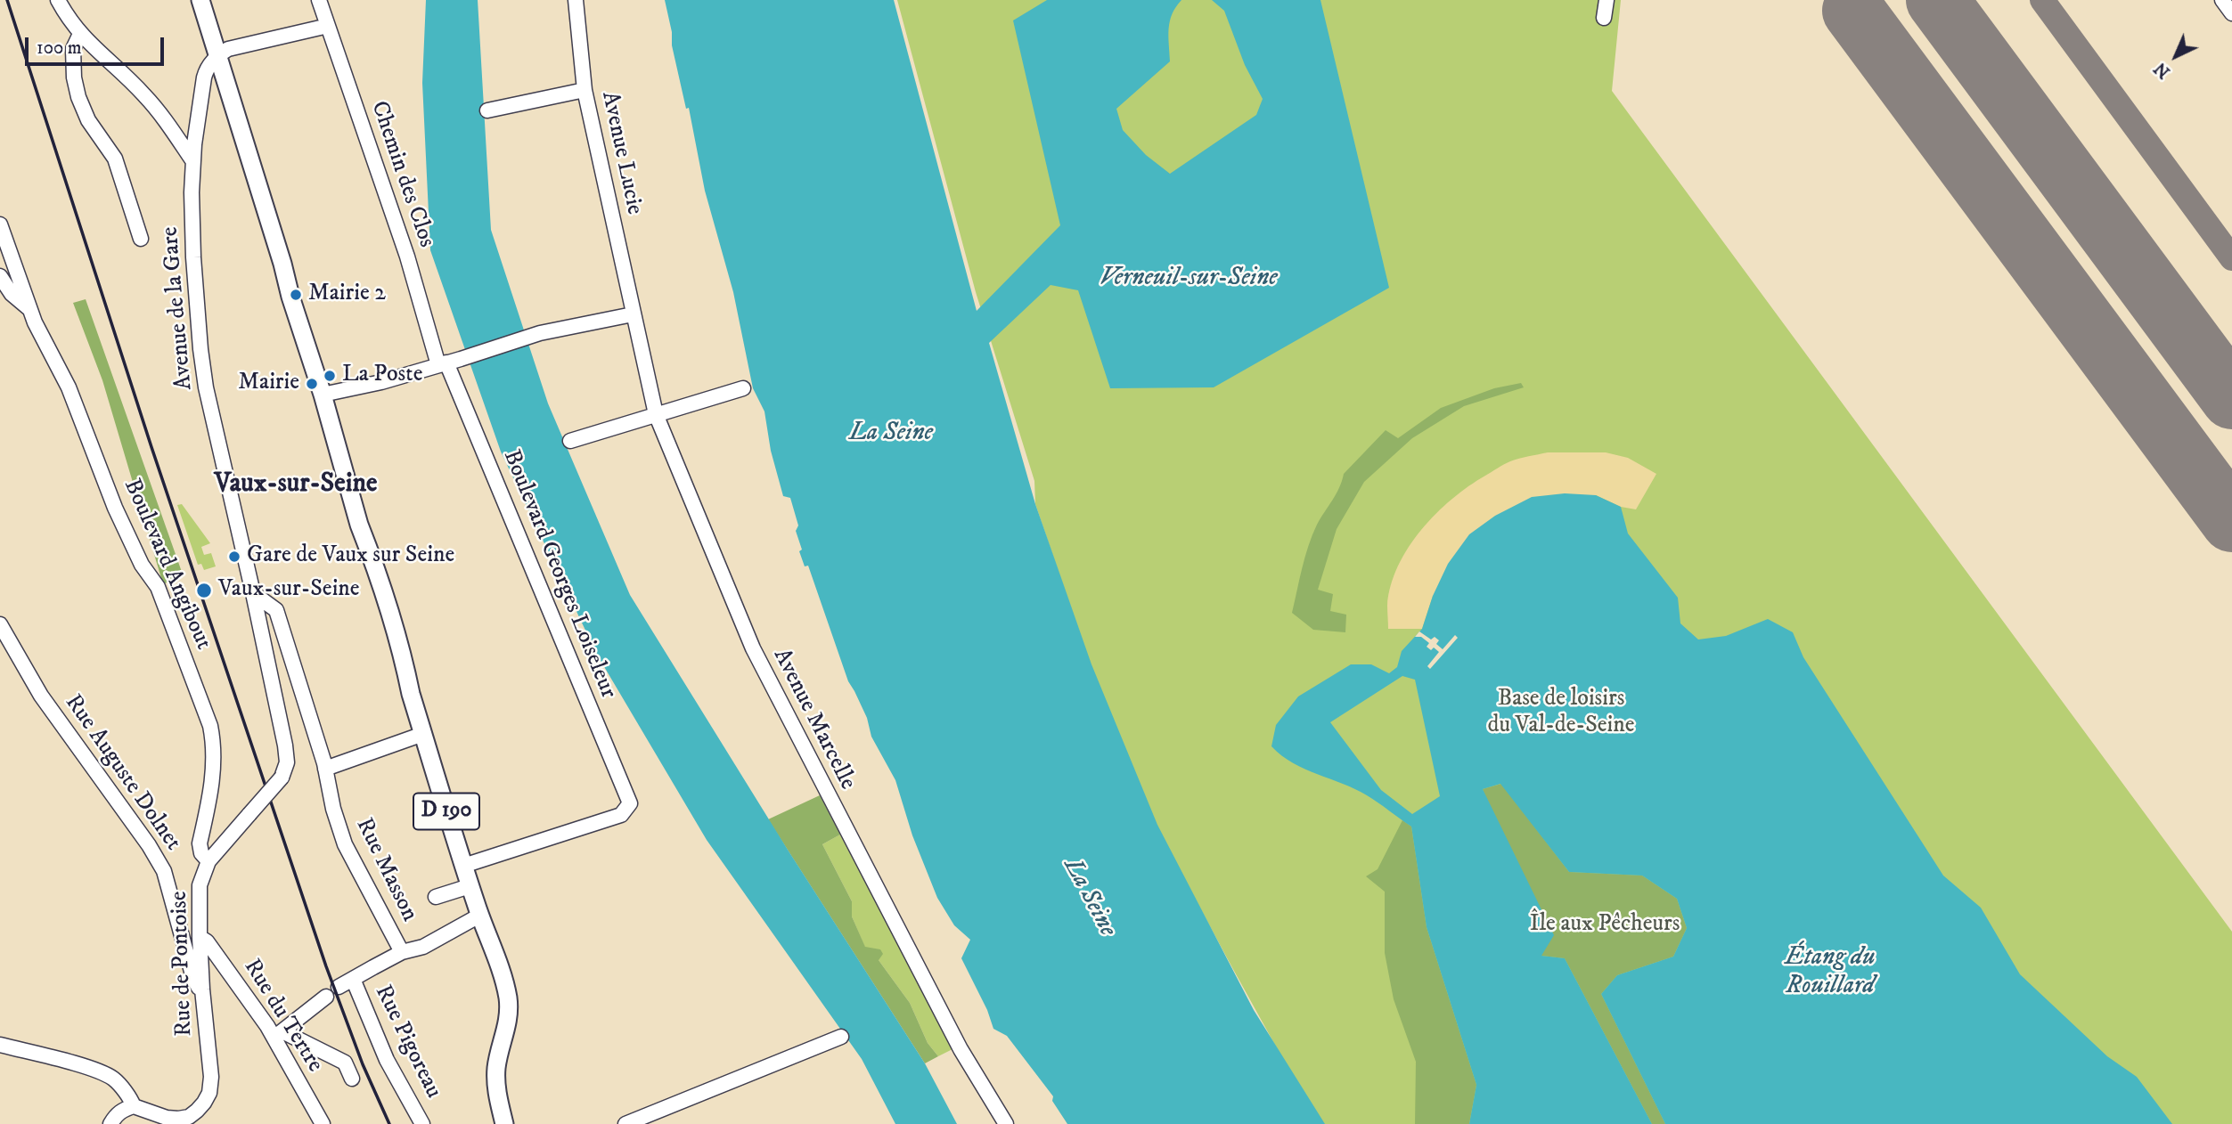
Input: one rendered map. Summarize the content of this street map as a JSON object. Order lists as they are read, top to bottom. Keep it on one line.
{"streets":{"main road":["D 190"],"street":["Avenue Lucie","Chemin des Clos","Avenue de la Gare","Boulevard Angibout","Boulevard Georges Loiseleur","Avenue Marcelle","Rue Auguste Dolnet","Rue Masson","Rue de Pontoise","Rue du Tertre","Rue Pigoreau"]},"crossings":[["Avenue Lucie","Avenue Marcelle"],["Chemin des Clos","Boulevard Georges Loiseleur"],["Avenue de la Gare","D 190"],["Avenue de la Gare","Rue Masson"],["Avenue de la Gare","Rue de Pontoise"],["Boulevard Angibout","Rue de Pontoise"],["Boulevard Georges Loiseleur","D 190"],["Rue Auguste Dolnet","Rue de Pontoise"],["Rue Masson","Rue de Pontoise"],["Rue de Pontoise","Rue du Tertre"]],"districts":["Vaux-sur-Seine"],"water":["Verneuil-sur-Seine","La Seine","Étang du Rouillard"],"parks":["Base de loisirs du Val-de-Seine","Île aux Pêcheurs"],"places":["Mairie 2","La Poste","Mairie","Gare de Vaux sur Seine","Vaux-sur-Seine"],"scale_bar":"100 m","north":"bottom left"}
